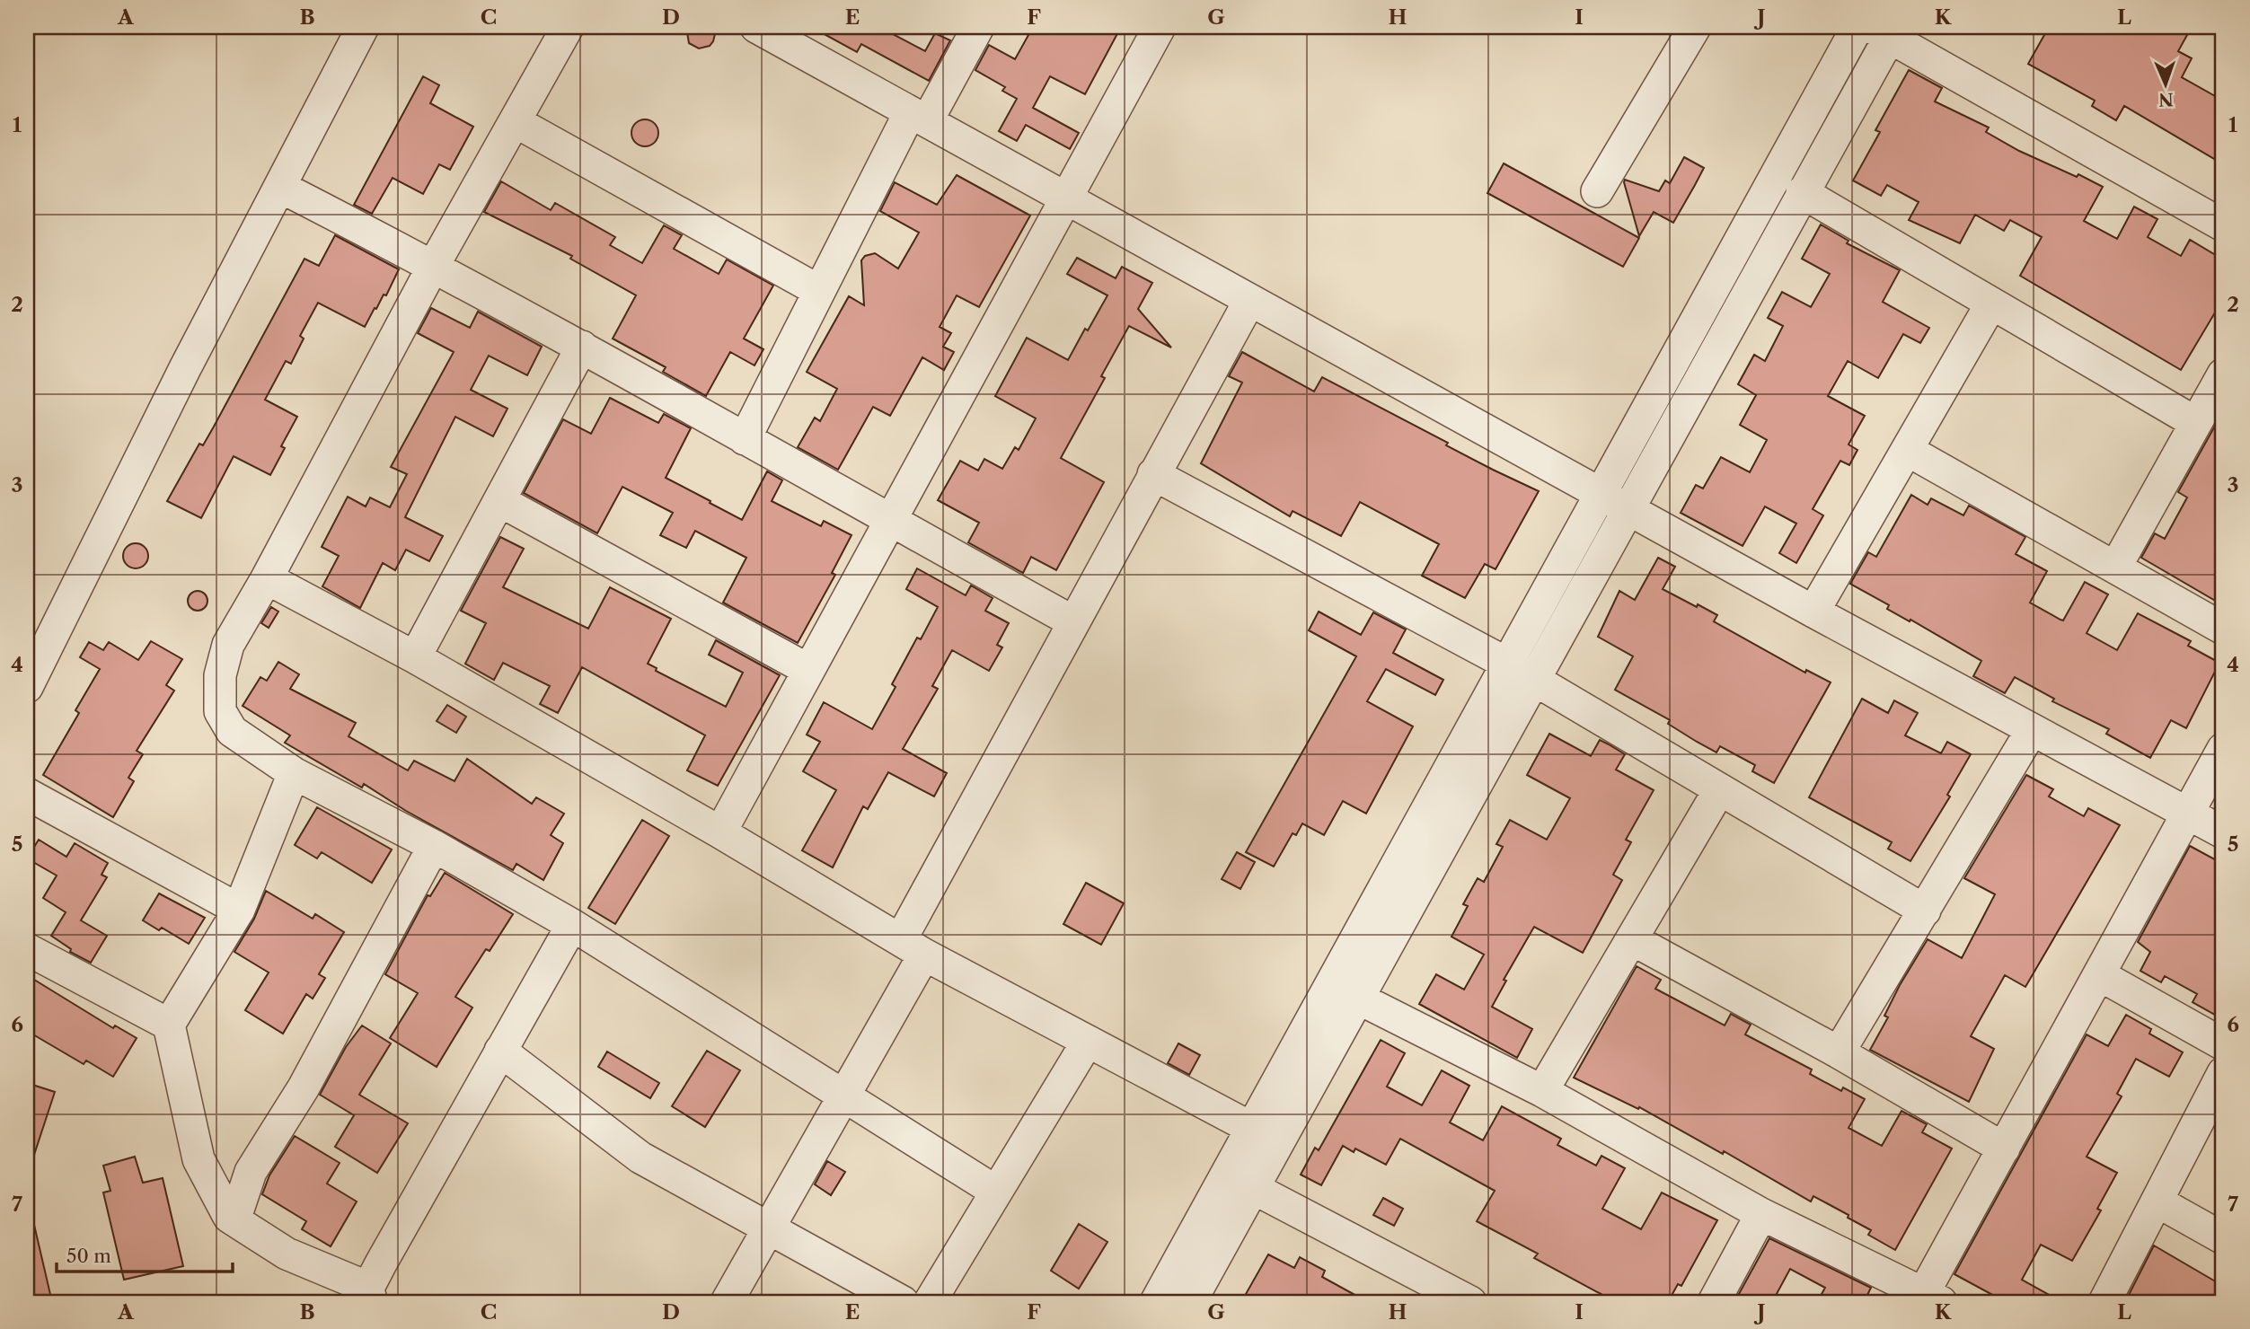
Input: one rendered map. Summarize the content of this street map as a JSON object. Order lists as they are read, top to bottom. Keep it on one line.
{"scale_bar":"50 m","north":"bottom","grid":{"columns":["A","B","C","D","E","F","G","H","I","J","K","L"],"rows":["1","2","3","4","5","6","7"]}}
